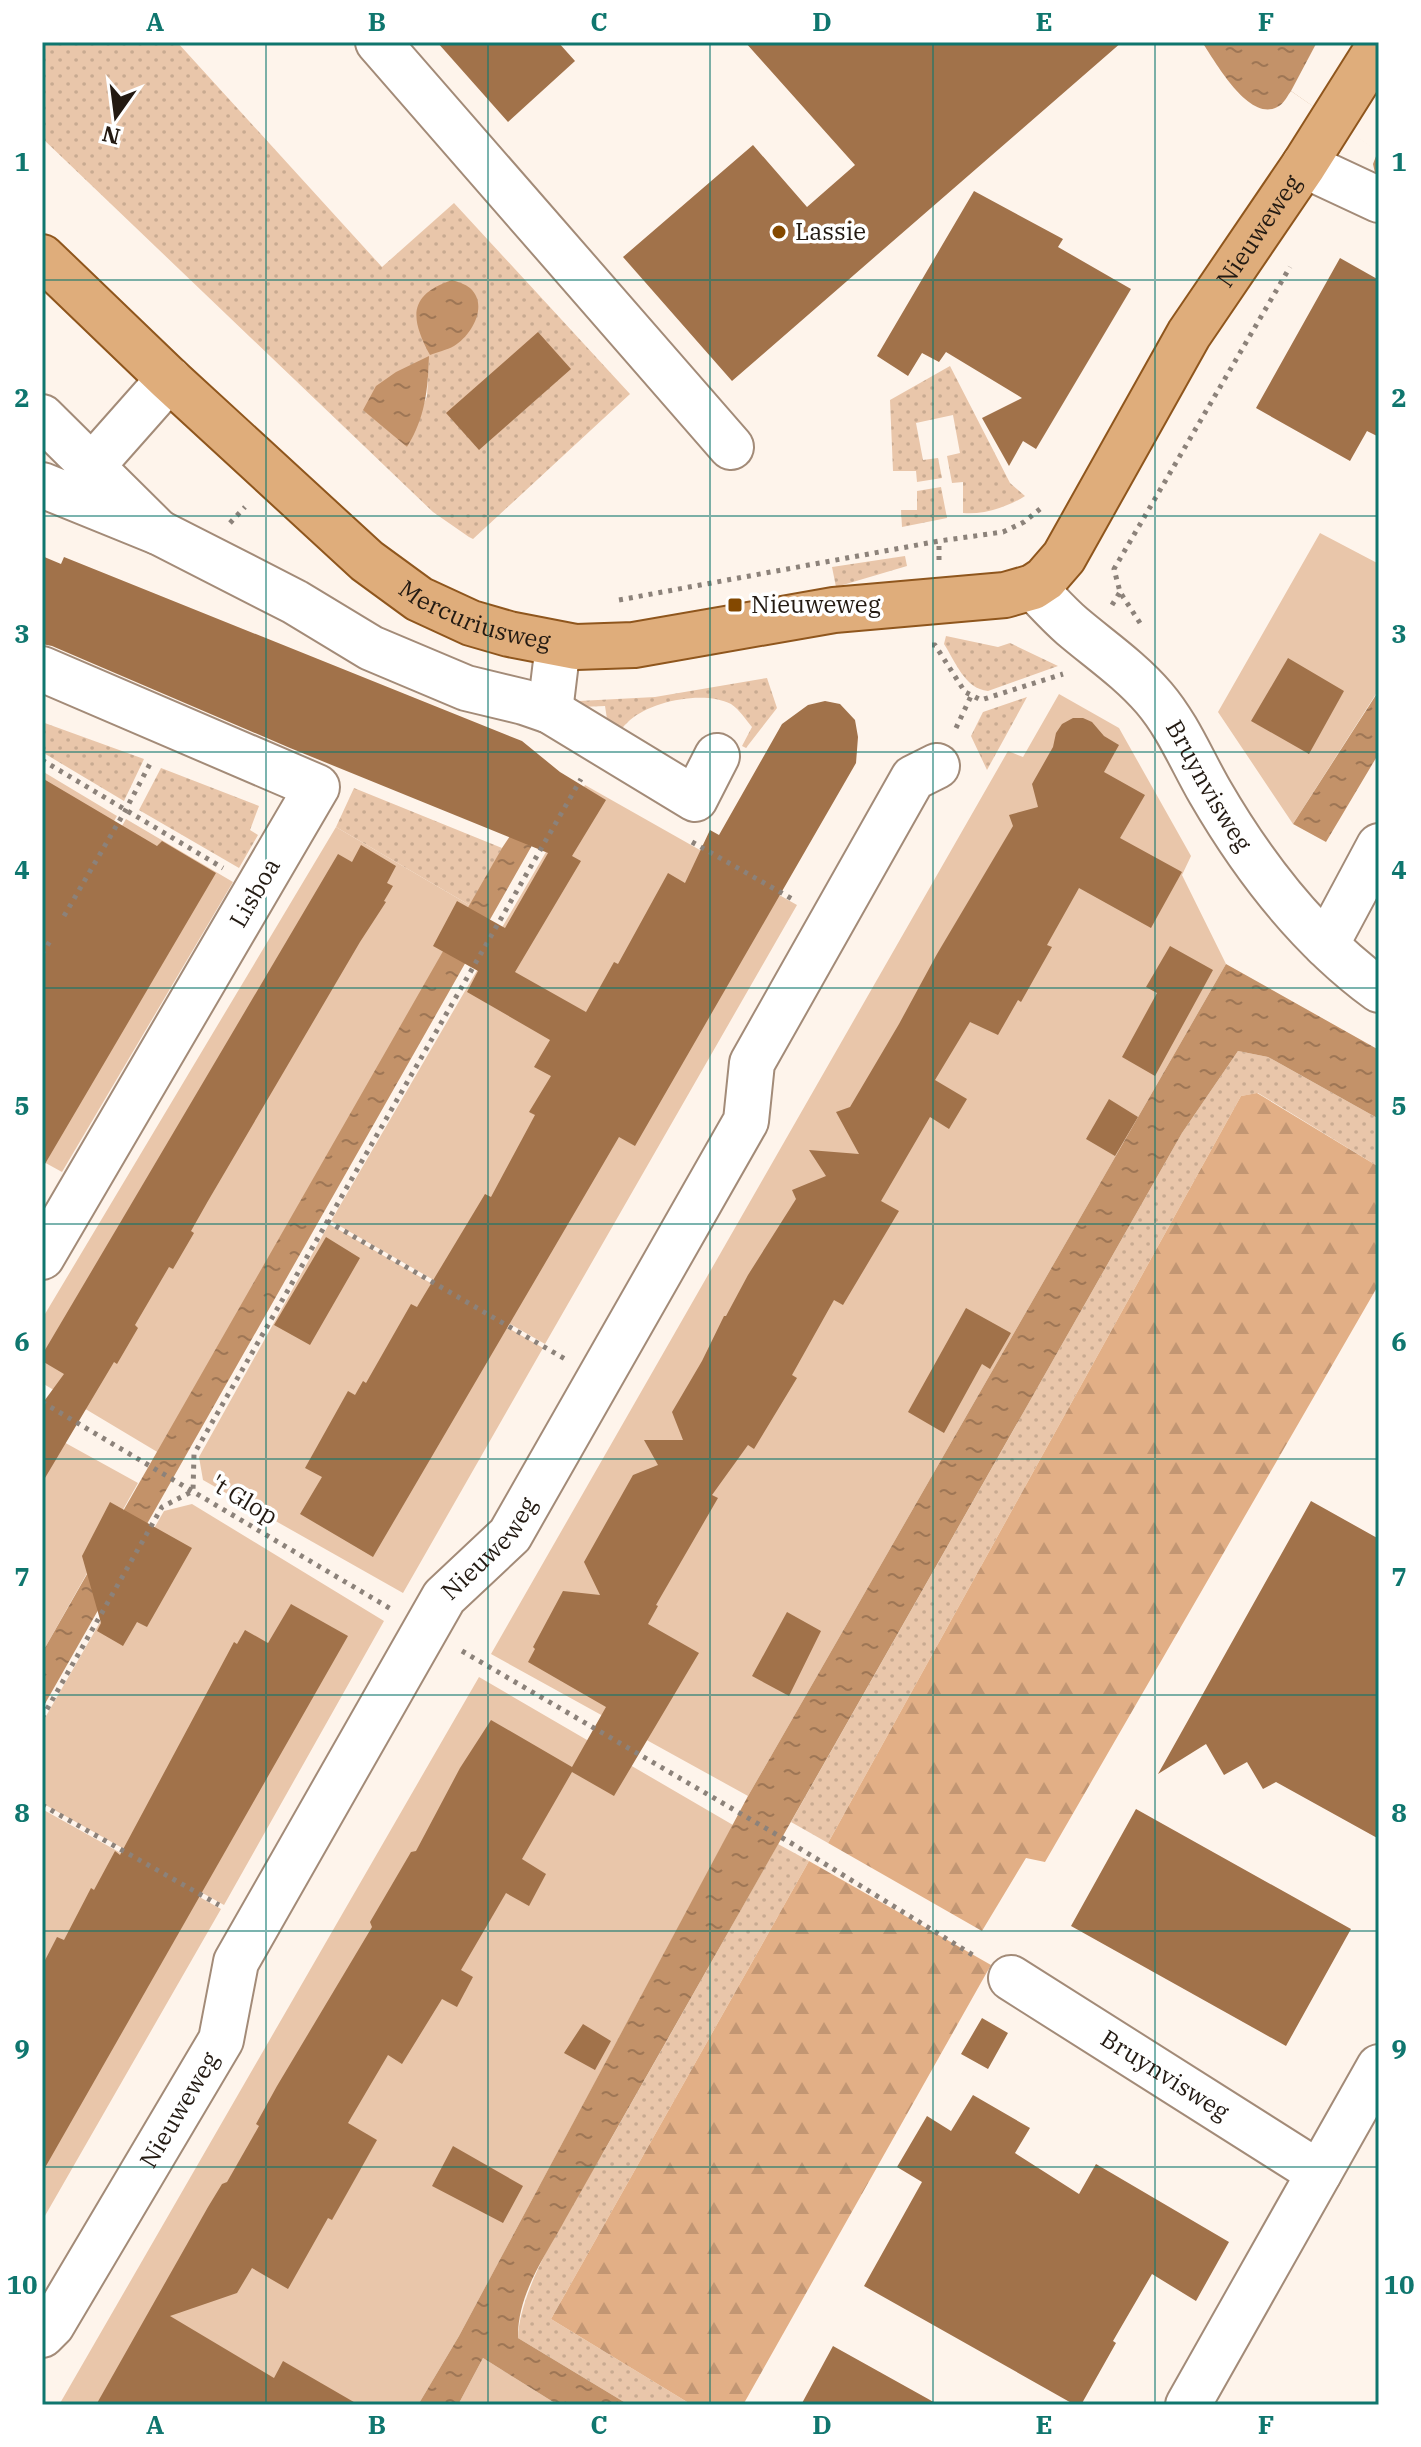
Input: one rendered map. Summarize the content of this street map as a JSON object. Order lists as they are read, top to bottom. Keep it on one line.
{"streets":{"main road":["Nieuweweg","Mercuriusweg"],"street":["Bruynvisweg","Lisboa"],"path":["'t Glop"]},"crossings":[["Nieuweweg","Mercuriusweg"],["Nieuweweg","Bruynvisweg"],["Nieuweweg","'t Glop"],["Mercuriusweg","Bruynvisweg"],["Bruynvisweg","'t Glop"]],"places":{"other":["Lassie"],"transit":["Nieuweweg"]},"north":"bottom","grid":{"columns":["A","B","C","D","E","F"],"rows":["1","2","3","4","5","6","7","8","9","10"]}}
